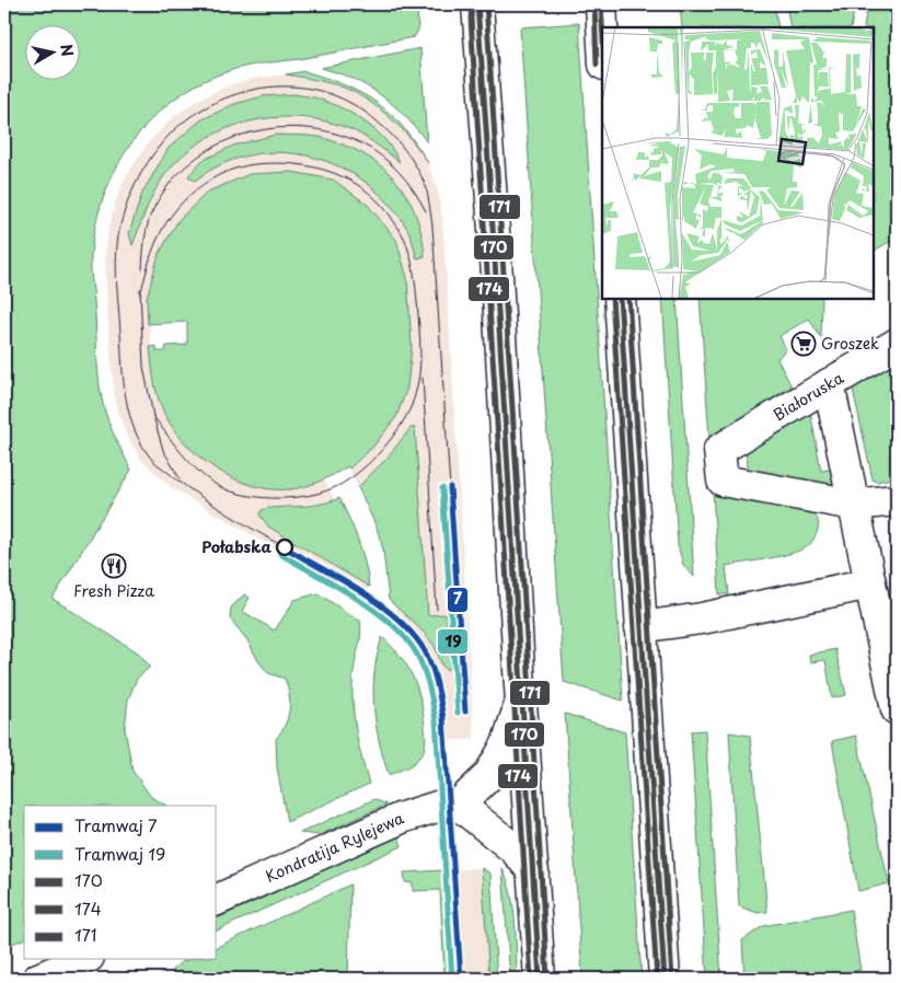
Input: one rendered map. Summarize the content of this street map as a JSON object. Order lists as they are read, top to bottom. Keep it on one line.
{"streets":{"street":["Białoruska","Kondratija Rylejewa"]},"places":{"supermarket":["Groszek"],"other":["Połabska"],"restaurant":["Fresh Pizza"]},"lines":["transit line 170","transit line 174","transit line 171","tram line 7","tram line 19"],"legend":["Tramwaj 7","Tramwaj 19","170","174","171"],"north":"right"}
